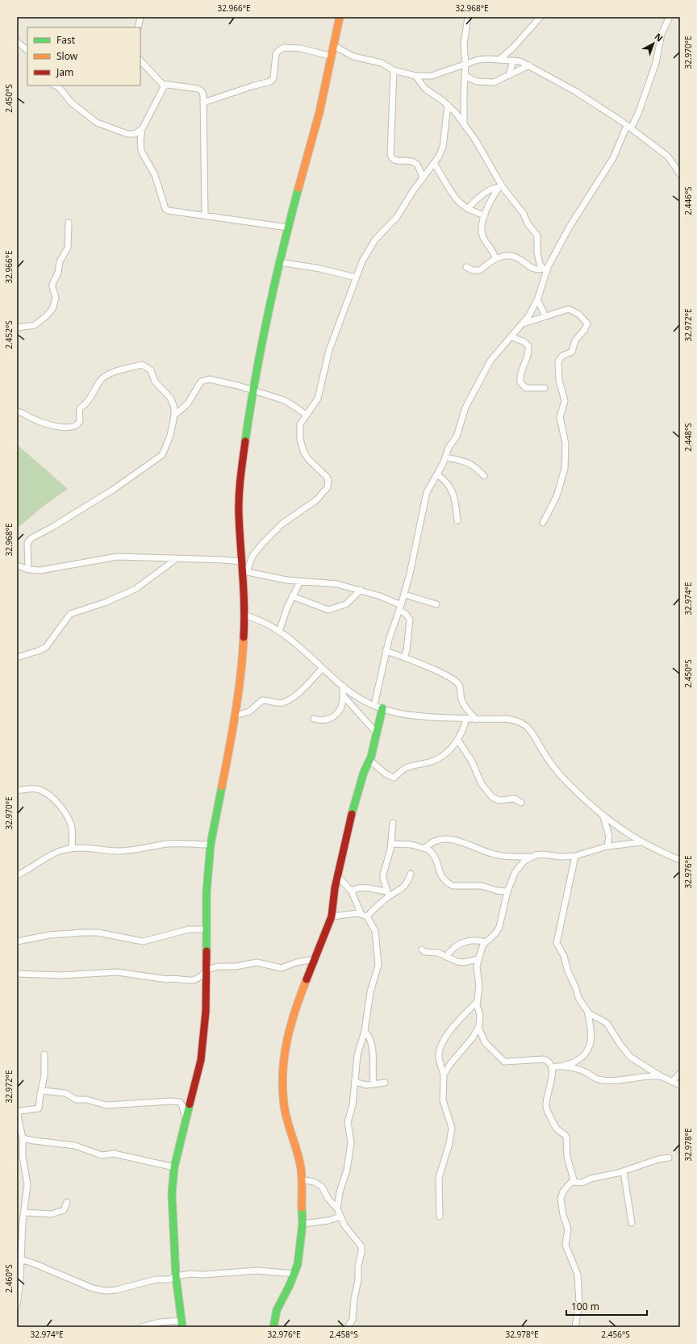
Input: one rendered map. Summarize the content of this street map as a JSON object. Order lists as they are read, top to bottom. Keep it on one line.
{"legend":["Fast","Slow","Jam"],"scale_bar":"100 m","north":"top right","coordinates":["32.966°E","32.968°E","32.970°E","2.450°S","2.446°S","32.972°E","2.452°S","2.448°S","32.974°E","32.976°E","32.978°E","2.460°S","2.458°S","2.456°S"]}
